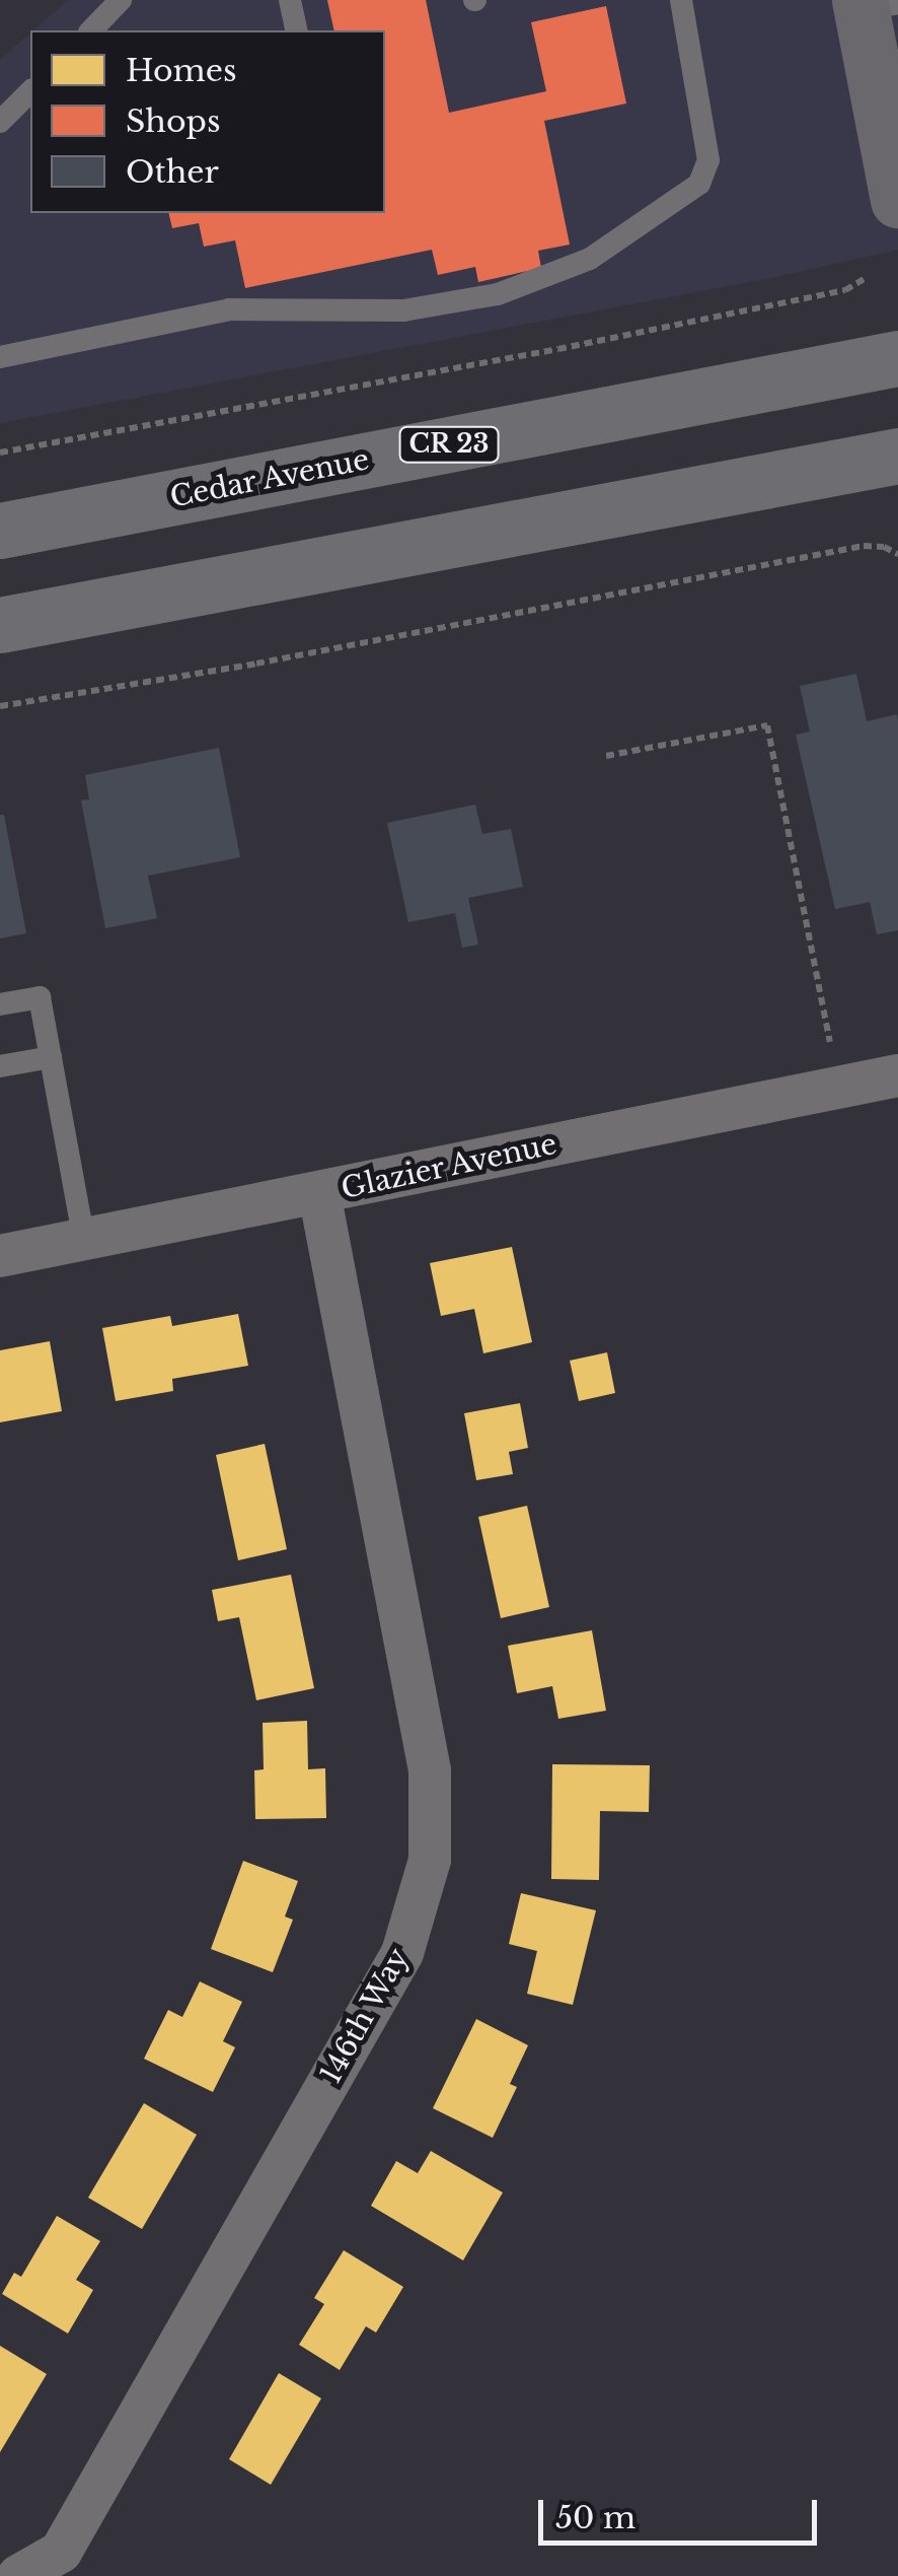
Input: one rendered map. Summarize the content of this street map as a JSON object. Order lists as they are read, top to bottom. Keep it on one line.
{"streets":{"highway":["CR 23","Cedar Avenue"],"street":["Glazier Avenue","146th Way"]},"crossings":[["Glazier Avenue","146th Way"]],"legend":["Homes","Shops","Other"],"scale_bar":"50 m"}
